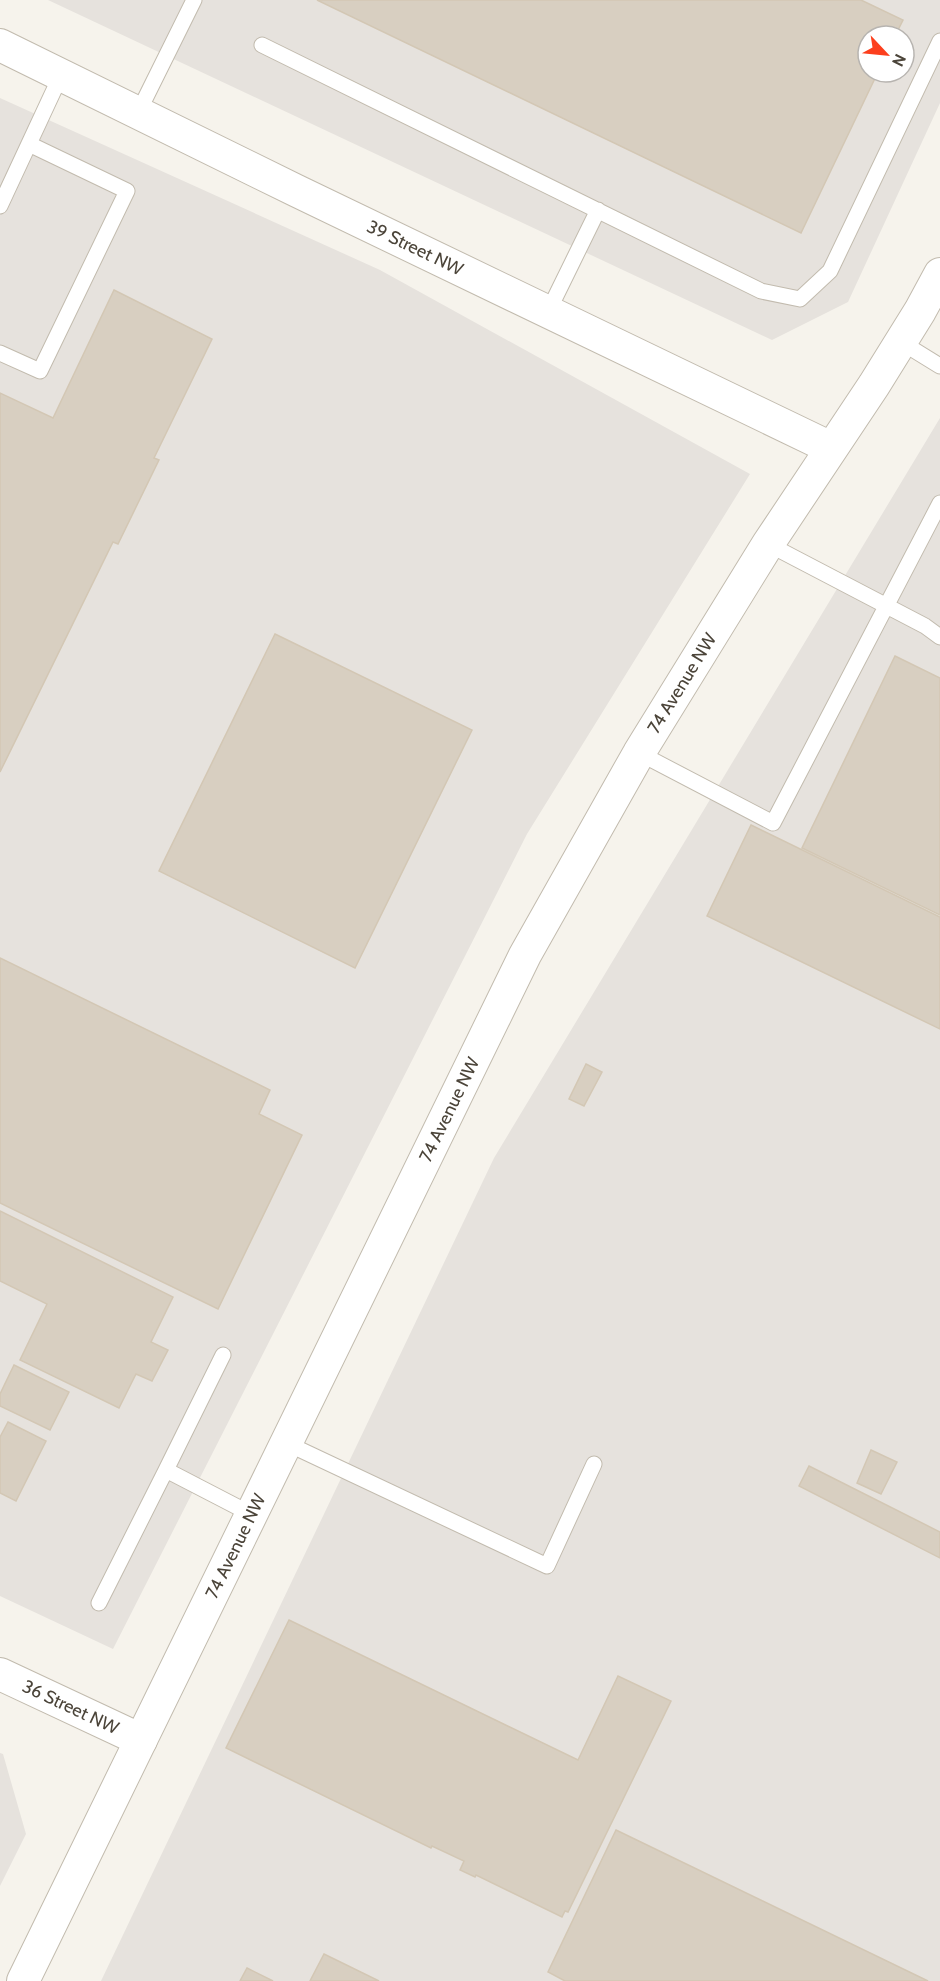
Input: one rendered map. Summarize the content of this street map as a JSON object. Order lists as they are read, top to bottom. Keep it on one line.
{"streets":{"street":["39 Street NW","74 Avenue NW","36 Street NW"]},"crossings":[["39 Street NW","74 Avenue NW"],["74 Avenue NW","36 Street NW"]],"north":"bottom right"}
